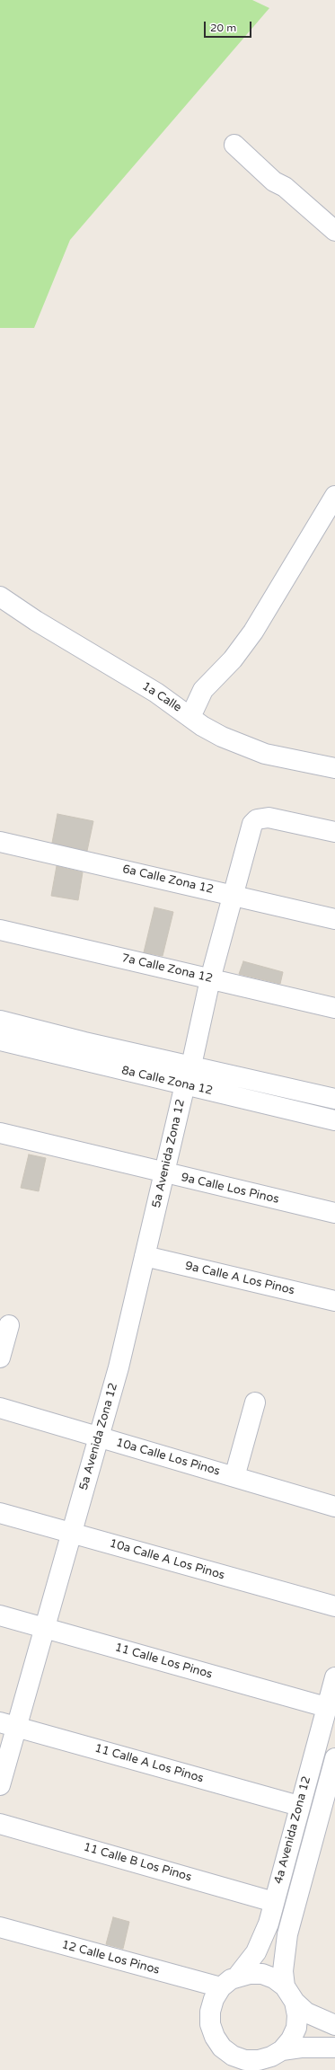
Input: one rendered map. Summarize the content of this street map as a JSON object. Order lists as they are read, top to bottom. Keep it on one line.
{"streets":{"street":["1a Calle","6a Calle Zona 12","7a Calle Zona 12","8a Calle Zona 12","5a Avenida Zona 12","9a Calle Los Pinos","9a Calle A Los Pinos","10a Calle Los Pinos","10a Calle A Los Pinos","11 Calle Los Pinos","11 Calle A Los Pinos","4a Avenida Zona 12","11 Calle B Los Pinos","12 Calle Los Pinos"]},"crossings":[["8a Calle Zona 12","5a Avenida Zona 12"],["5a Avenida Zona 12","9a Calle Los Pinos"],["5a Avenida Zona 12","9a Calle A Los Pinos"],["5a Avenida Zona 12","10a Calle Los Pinos"],["5a Avenida Zona 12","10a Calle A Los Pinos"],["5a Avenida Zona 12","11 Calle Los Pinos"],["5a Avenida Zona 12","11 Calle A Los Pinos"],["11 Calle Los Pinos","4a Avenida Zona 12"],["11 Calle A Los Pinos","4a Avenida Zona 12"],["4a Avenida Zona 12","11 Calle B Los Pinos"],["4a Avenida Zona 12","12 Calle Los Pinos"]],"scale_bar":"20 m"}
